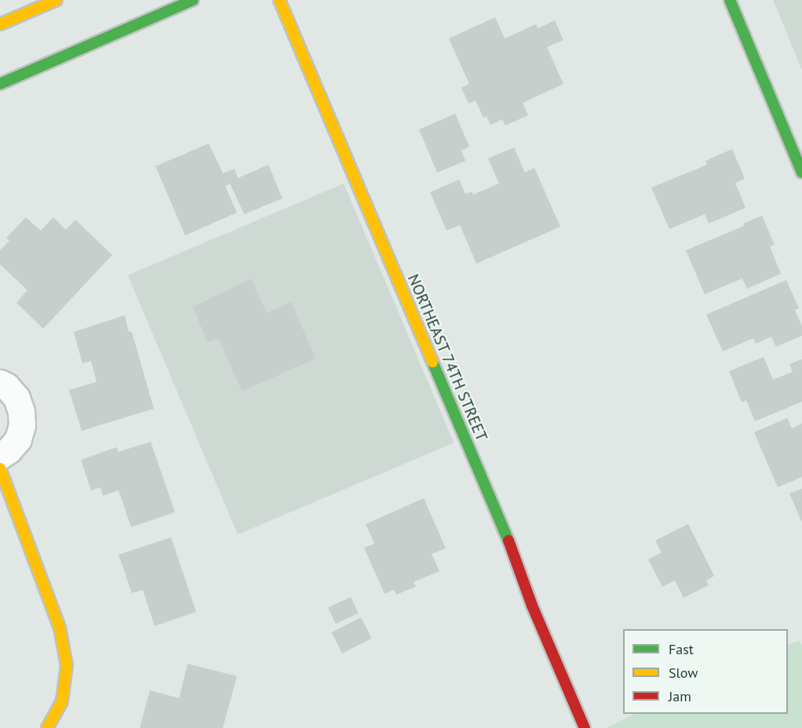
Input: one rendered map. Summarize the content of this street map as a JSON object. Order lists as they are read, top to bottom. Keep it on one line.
{"streets":{"street":["NORTHEAST 74TH STREET"]},"legend":["Fast","Slow","Jam"]}
